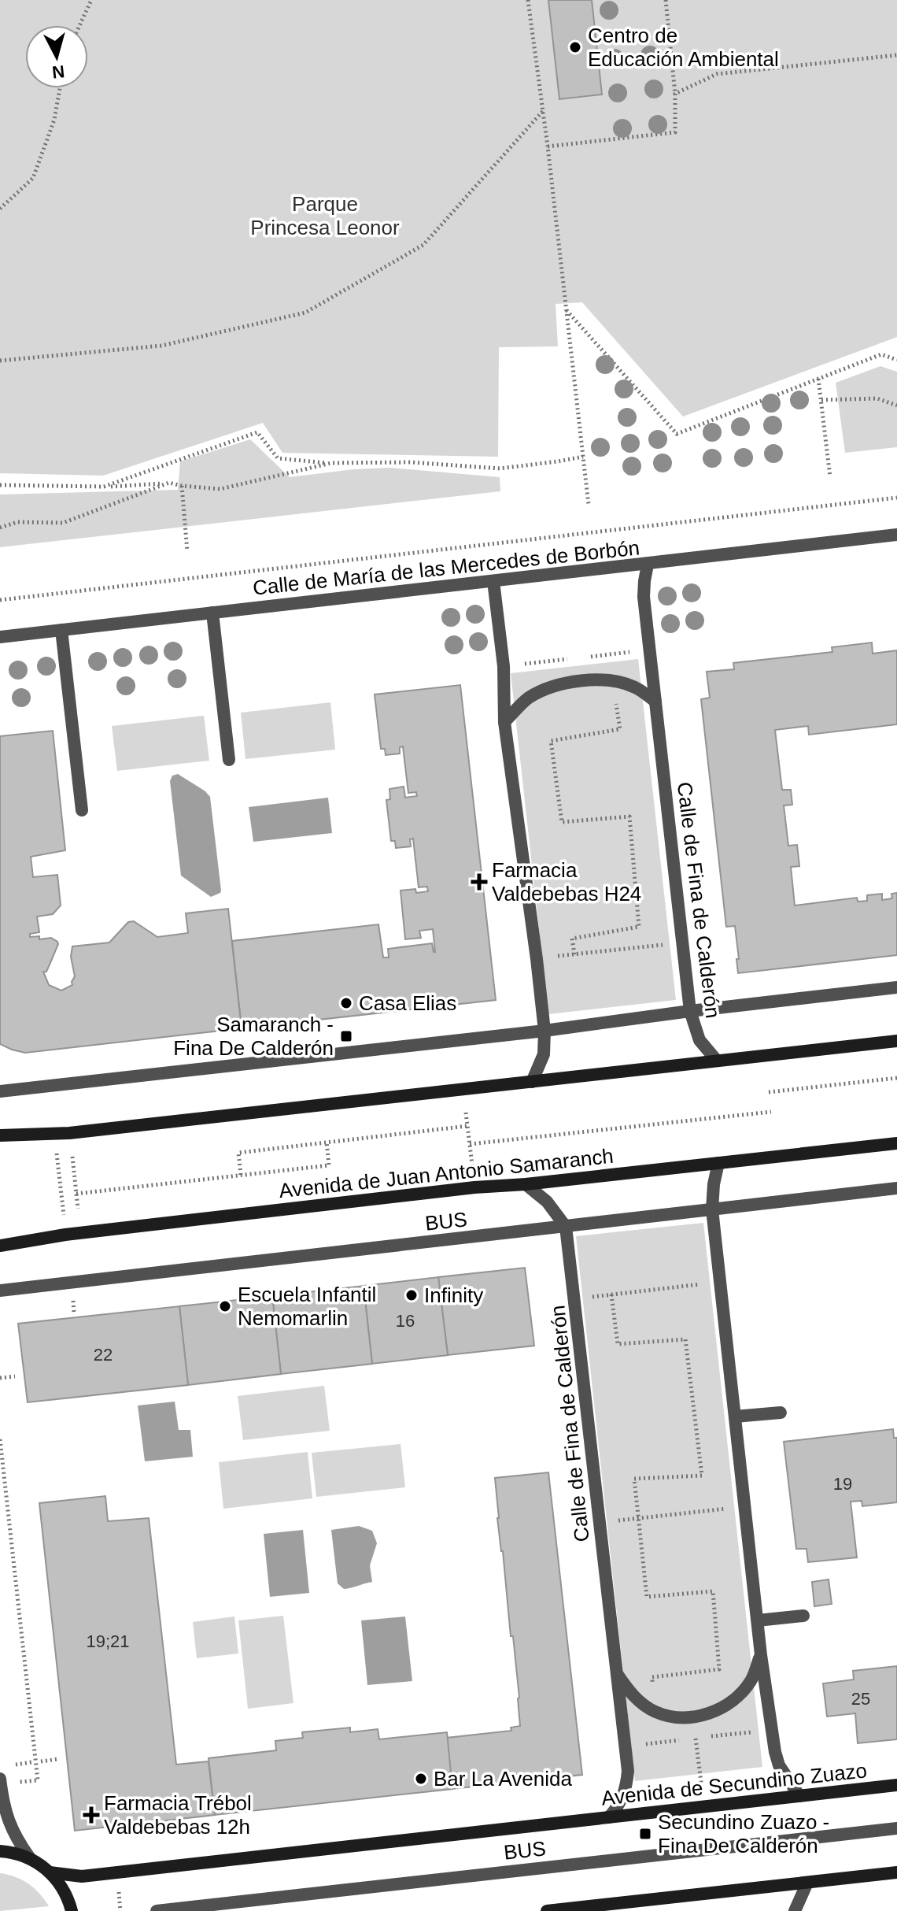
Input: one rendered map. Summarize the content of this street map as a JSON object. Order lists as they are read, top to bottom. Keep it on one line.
{"streets":{"street":["Calle de María de las Mercedes de Borbón","Calle de Fina de Calderón","Avenida de Juan Antonio Samaranch","BUS","Avenida de Secundino Zuazo"]},"crossings":[["Calle de María de las Mercedes de Borbón","Calle de Fina de Calderón"],["Calle de Fina de Calderón","BUS"],["Calle de Fina de Calderón","Avenida de Secundino Zuazo"]],"parks":["Parque Princesa Leonor"],"places":{"other":["Centro de Educación Ambiental","Casa Elias","Infinity","Escuela Infantil Nemomarlin","Bar La Avenida"],"health":["Farmacia Valdebebas H24","Farmacia Trébol Valdebebas 12h"],"transit":["Samaranch - Fina De Calderón","Secundino Zuazo - Fina De Calderón"]},"house_numbers":["16","22","19","19;21","25"],"north":"bottom"}
